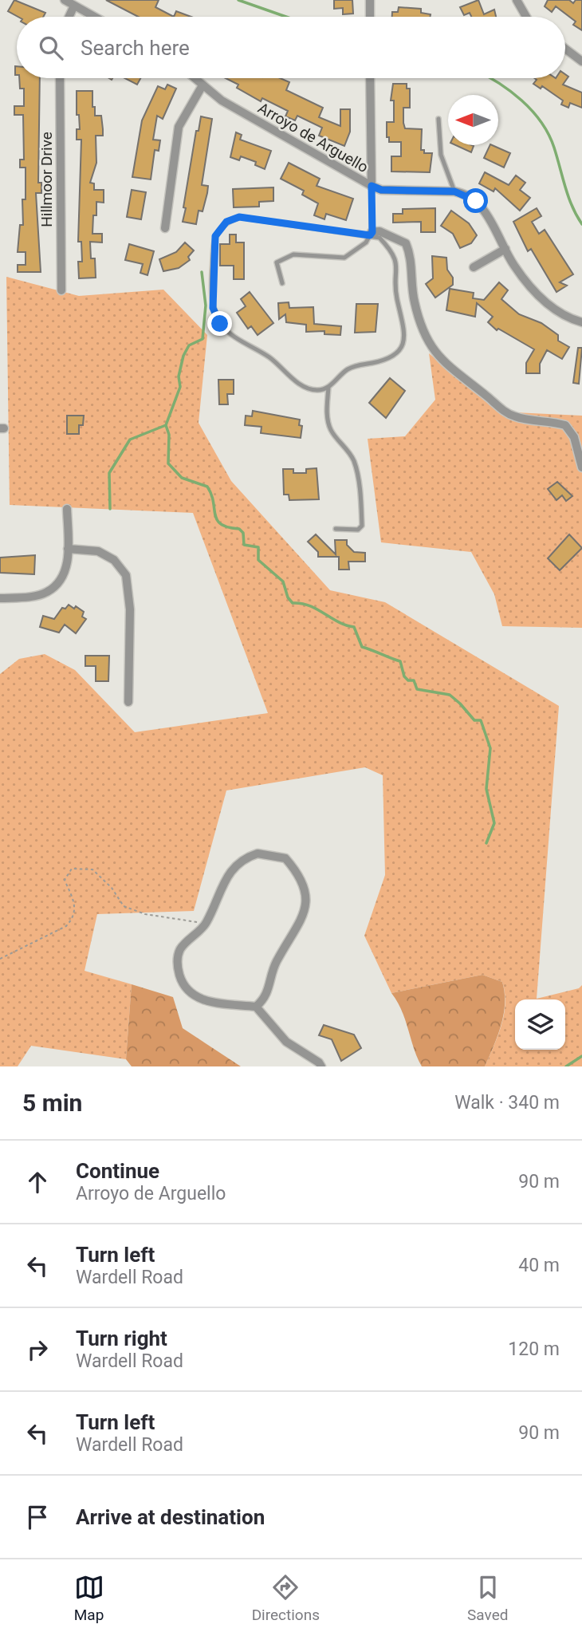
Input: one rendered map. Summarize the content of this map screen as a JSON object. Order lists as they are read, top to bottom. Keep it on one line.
{"streets":{"street":["Arroyo de Arguello","Hillmoor Drive"]},"north":"left","page":{"search":"Search here","heading":["5 min","Walk · 340 m"],"list":[["Continue","Arroyo de Arguello","90 m"],["Turn left","Wardell Road","40 m"],["Turn right","Wardell Road","120 m"],["Turn left","Wardell Road","90 m"],"Arrive at destination"],"nav":["Map","Directions","Saved"]}}
